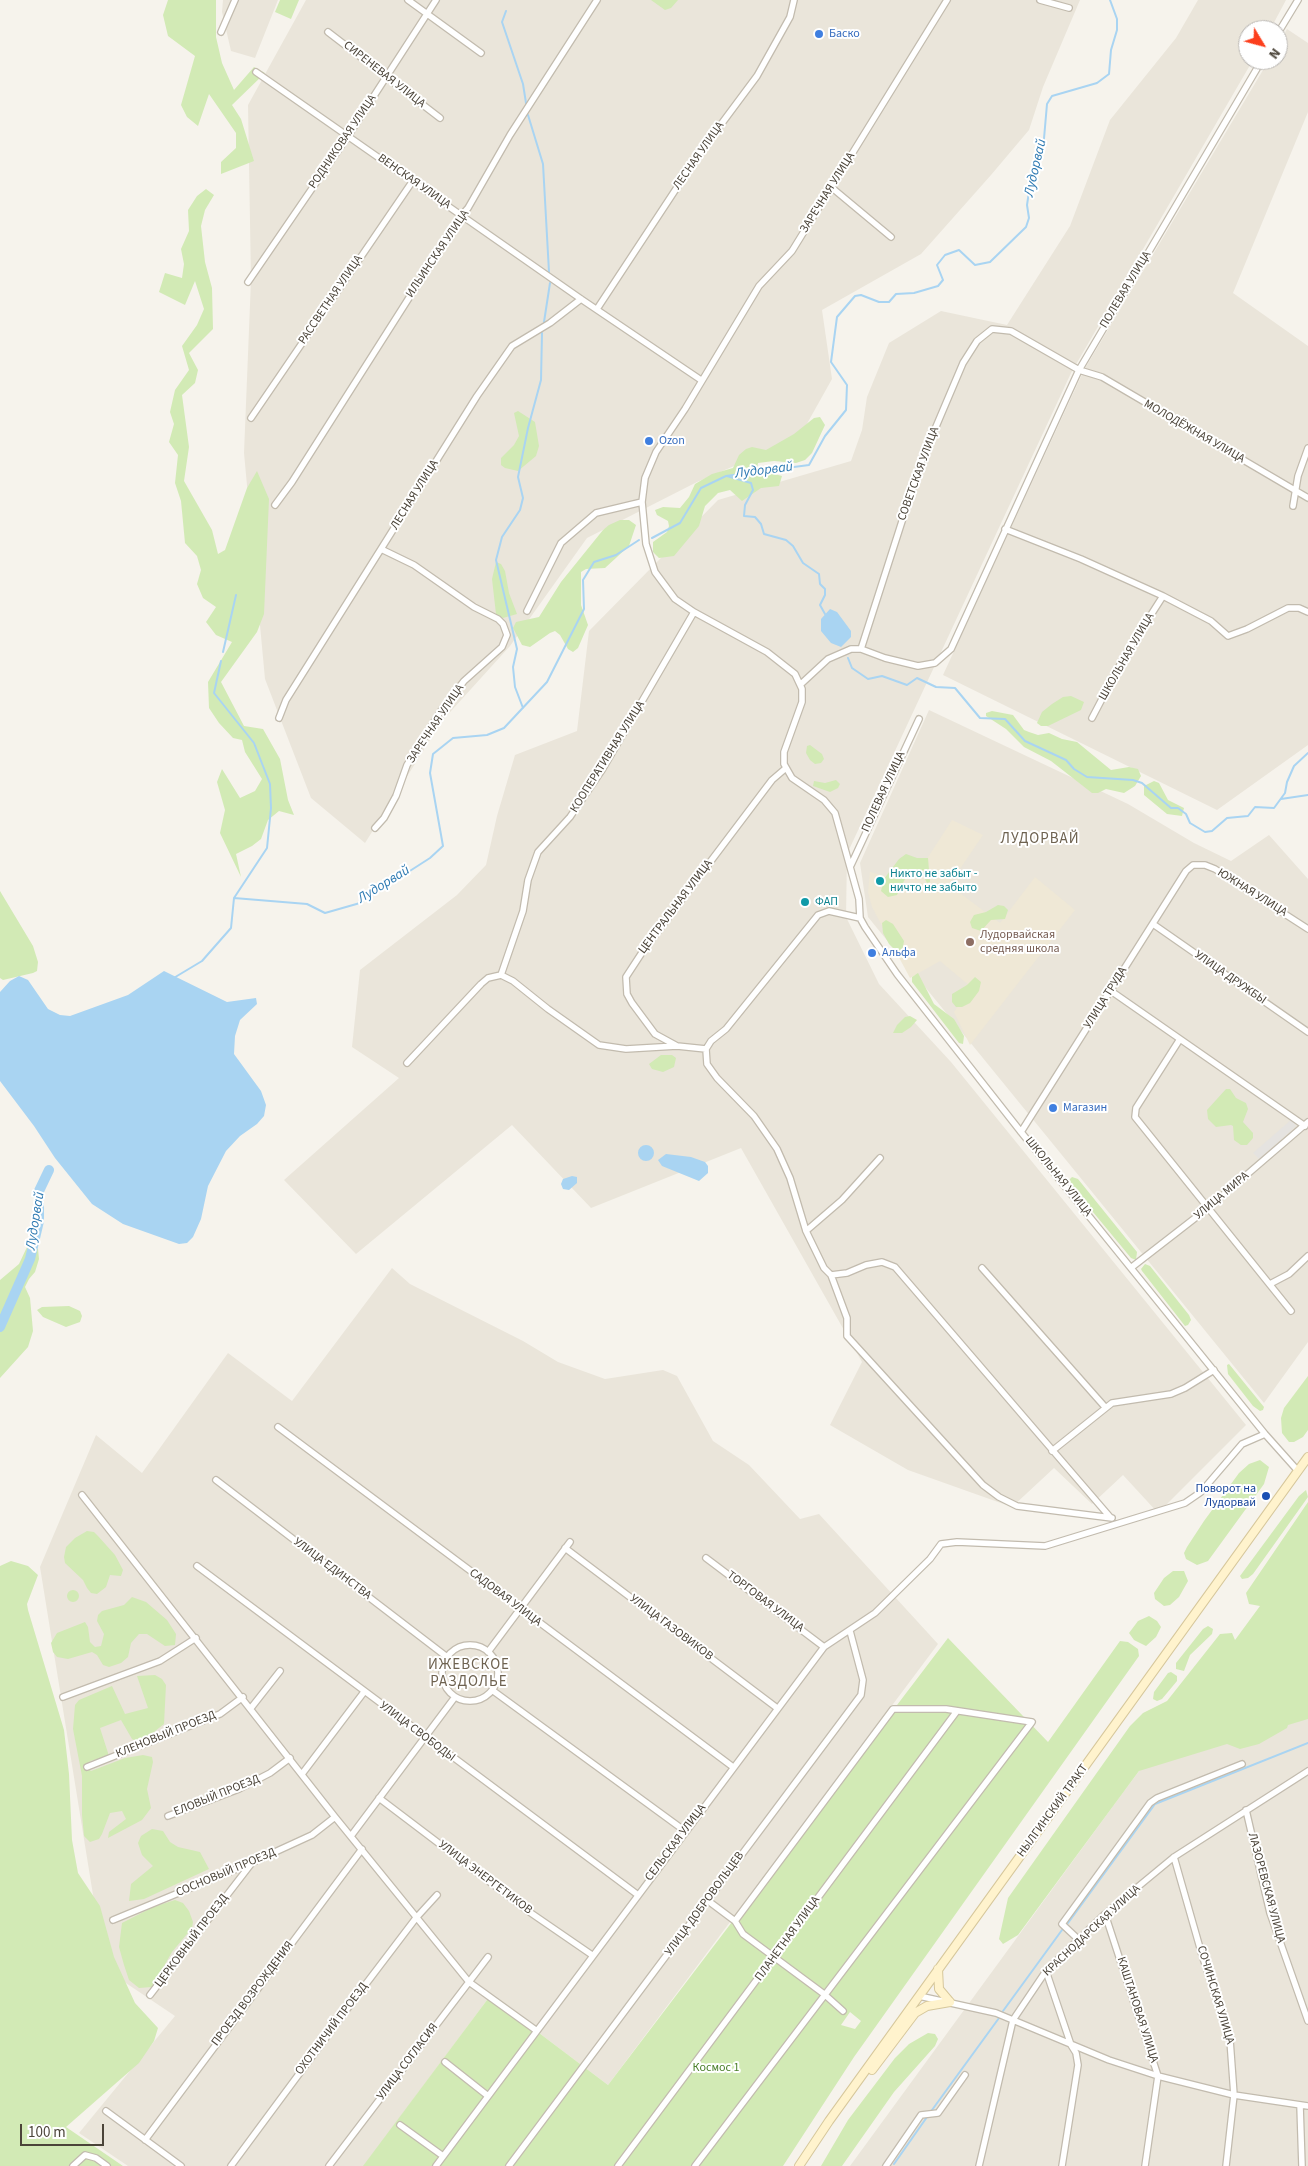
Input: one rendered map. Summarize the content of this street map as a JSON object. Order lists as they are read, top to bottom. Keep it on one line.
{"streets":{"main road":["НЫЛГИНСКИЙ ТРАКТ"],"street":["СИРЕНЕВАЯ УЛИЦА","РОДНИКОВАЯ УЛИЦА","ЛЕСНАЯ УЛИЦА","ВЕНСКАЯ УЛИЦА","ЗАРЕЧНАЯ УЛИЦА","ИЛЬИНСКАЯ УЛИЦА","ПОЛЕВАЯ УЛИЦА","РАССВЕТНАЯ УЛИЦА","МОЛОДЁЖНАЯ УЛИЦА","СОВЕТСКАЯ УЛИЦА","ШКОЛЬНАЯ УЛИЦА","КООПЕРАТИВНАЯ УЛИЦА","ЮЖНАЯ УЛИЦА","ЦЕНТРАЛЬНАЯ УЛИЦА","УЛИЦА ДРУЖБЫ","УЛИЦА ТРУДА","УЛИЦА МИРА","УЛИЦА ЕДИНСТВА","САДОВАЯ УЛИЦА","ТОРГОВАЯ УЛИЦА","УЛИЦА ГАЗОВИКОВ","УЛИЦА СВОБОДЫ","КЛЕНОВЫЙ ПРОЕЗД","ЕЛОВЫЙ ПРОЕЗД","СЕЛЬСКАЯ УЛИЦА","СОСНОВЫЙ ПРОЕЗД","УЛИЦА ЭНЕРГЕТИКОВ","ЛАЗОРЕВСКАЯ УЛИЦА","УЛИЦА ДОБРОВОЛЬЦЕВ","КРАСНОДАРСКАЯ УЛИЦА","ПЛАНЕТНАЯ УЛИЦА","ЦЕРКОВНЫЙ ПРОЕЗД","ПРОЕЗД ВОЗРОЖДЕНИЯ","СОЧИНСКАЯ УЛИЦА","КАШТАНОВАЯ УЛИЦА","ОХОТНИЧИЙ ПРОЕЗД","УЛИЦА СОГЛАСИЯ"]},"crossings":[["СИРЕНЕВАЯ УЛИЦА","РОДНИКОВАЯ УЛИЦА"],["РОДНИКОВАЯ УЛИЦА","ВЕНСКАЯ УЛИЦА"],["ЛЕСНАЯ УЛИЦА","ВЕНСКАЯ УЛИЦА"],["ЛЕСНАЯ УЛИЦА","ЗАРЕЧНАЯ УЛИЦА"],["ВЕНСКАЯ УЛИЦА","ЗАРЕЧНАЯ УЛИЦА"],["ВЕНСКАЯ УЛИЦА","ИЛЬИНСКАЯ УЛИЦА"],["ВЕНСКАЯ УЛИЦА","РАССВЕТНАЯ УЛИЦА"],["ЗАРЕЧНАЯ УЛИЦА","КООПЕРАТИВНАЯ УЛИЦА"],["ПОЛЕВАЯ УЛИЦА","МОЛОДЁЖНАЯ УЛИЦА"],["ПОЛЕВАЯ УЛИЦА","СОВЕТСКАЯ УЛИЦА"],["ПОЛЕВАЯ УЛИЦА","ШКОЛЬНАЯ УЛИЦА"],["МОЛОДЁЖНАЯ УЛИЦА","СОВЕТСКАЯ УЛИЦА"],["ШКОЛЬНАЯ УЛИЦА","УЛИЦА ТРУДА"],["ШКОЛЬНАЯ УЛИЦА","УЛИЦА МИРА"],["ШКОЛЬНАЯ УЛИЦА","НЫЛГИНСКИЙ ТРАКТ"],["ЮЖНАЯ УЛИЦА","УЛИЦА ТРУДА"],["УЛИЦА ДРУЖБЫ","УЛИЦА ТРУДА"],["САДОВАЯ УЛИЦА","СЕЛЬСКАЯ УЛИЦА"],["ТОРГОВАЯ УЛИЦА","СЕЛЬСКАЯ УЛИЦА"],["УЛИЦА ГАЗОВИКОВ","СЕЛЬСКАЯ УЛИЦА"],["УЛИЦА СВОБОДЫ","СЕЛЬСКАЯ УЛИЦА"],["СЕЛЬСКАЯ УЛИЦА","УЛИЦА ЭНЕРГЕТИКОВ"],["СЕЛЬСКАЯ УЛИЦА","УЛИЦА ДОБРОВОЛЬЦЕВ"],["СОСНОВЫЙ ПРОЕЗД","ЦЕРКОВНЫЙ ПРОЕЗД"],["ЛАЗОРЕВСКАЯ УЛИЦА","КРАСНОДАРСКАЯ УЛИЦА"],["КРАСНОДАРСКАЯ УЛИЦА","СОЧИНСКАЯ УЛИЦА"],["КРАСНОДАРСКАЯ УЛИЦА","КАШТАНОВАЯ УЛИЦА"]],"districts":["ЛУДОРВАЙ","ИЖЕВСКОЕ РАЗДОЛЬЕ"],"water":["Лудорвай"],"parks":["Космос 1"],"places":["Баско","Ozon","Никто не забыт - ничто не забыто","ФАП","Лудорвайская средняя школа","Альфа","Магазин","Поворот на Лудорвай"],"scale_bar":"100 m","north":"bottom right"}
